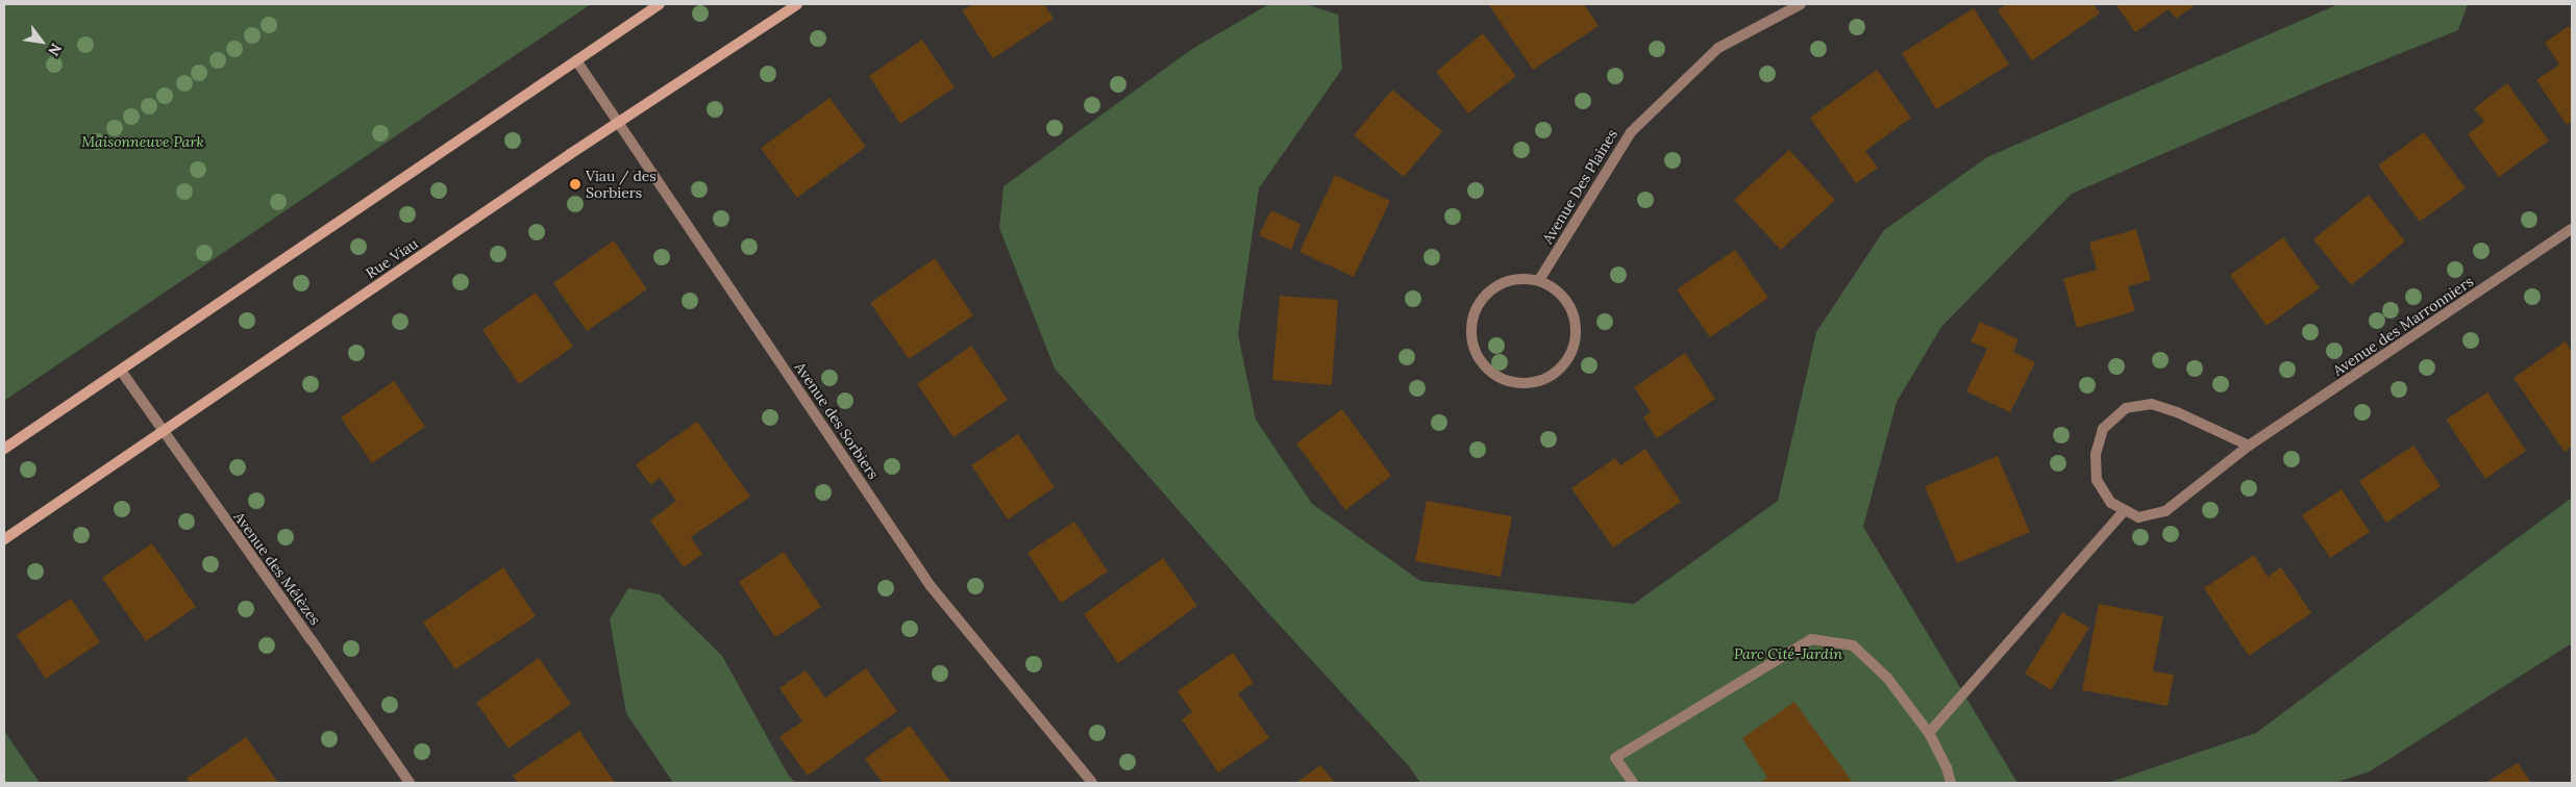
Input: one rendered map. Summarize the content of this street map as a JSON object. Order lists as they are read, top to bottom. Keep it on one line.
{"streets":{"main road":["Rue Viau"],"street":["Avenue Des Plaines","Avenue des Marronniers","Avenue des Sorbiers","Avenue des Mélèzes"]},"crossings":[["Rue Viau","Avenue des Sorbiers"],["Rue Viau","Avenue des Mélèzes"]],"parks":["Maisonneuve Park","Parc Cité-Jardin"],"places":["Viau / des Sorbiers"],"north":"bottom right"}
